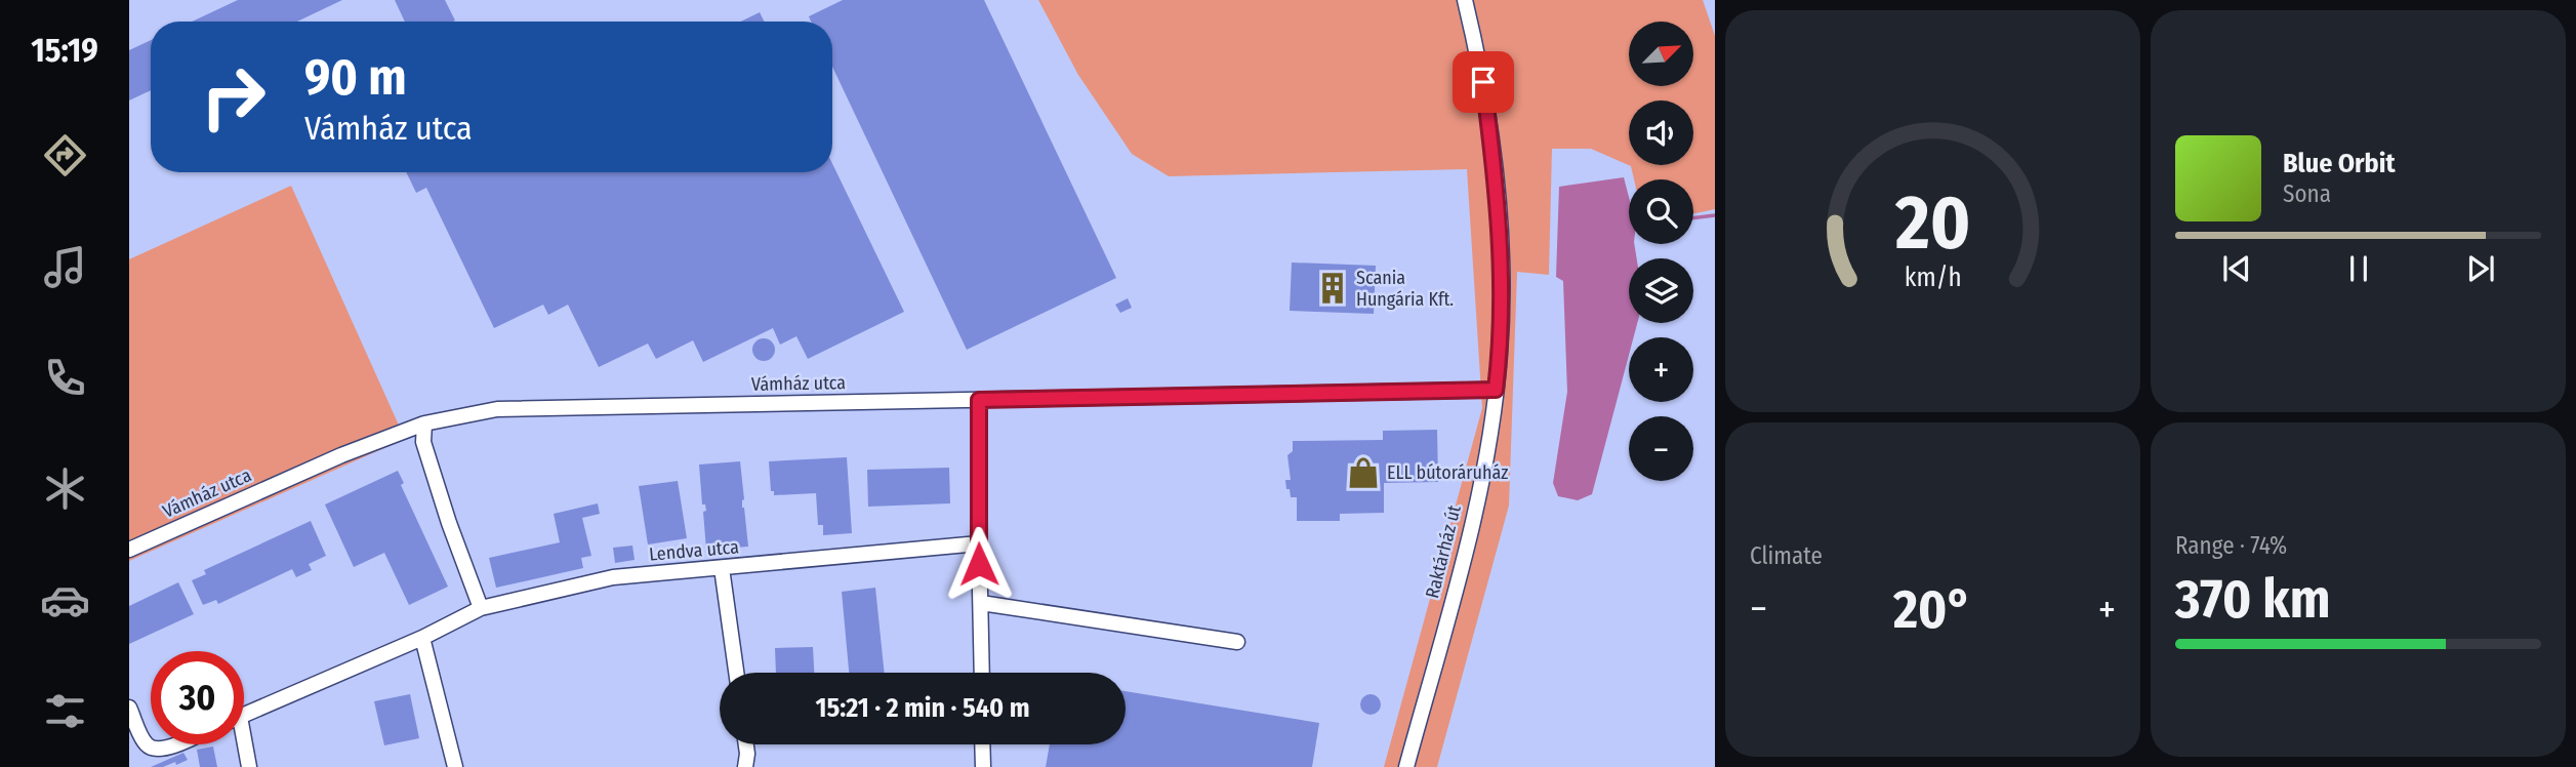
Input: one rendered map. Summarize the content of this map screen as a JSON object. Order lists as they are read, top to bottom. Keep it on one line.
{"streets":{"street":["Vámház utca","Lendva utca","Raktárház út"]},"crossings":[["Vámház utca","Raktárház út"]],"places":{"building":["Scania Hungária Kft."],"shop":["ELL bútoráruház"]},"north":"top right","page":{"tabs":"15:19","map_buttons":["+","−"],"turn":["90 m","Vámház utca"],"song":["Blue Orbit","Sona"],"tile":["Climate",["Range · 74%","370 km"]],"heat":["−","20°","+"],"limit":"30","trip":"15:21 · 2 min · 540 m","gauge":["20","km/h"]}}
